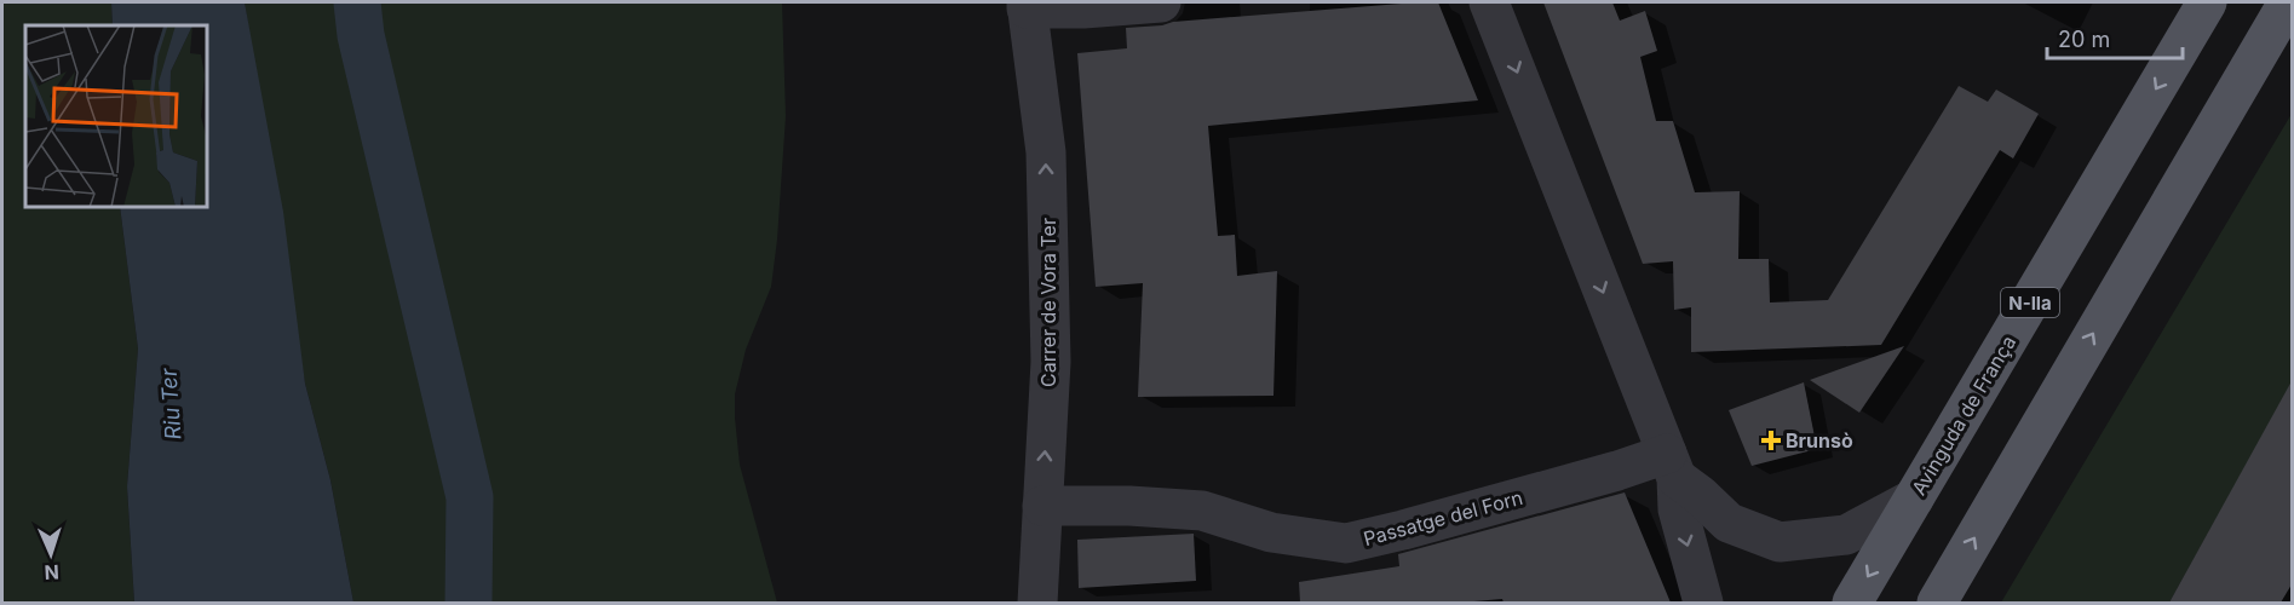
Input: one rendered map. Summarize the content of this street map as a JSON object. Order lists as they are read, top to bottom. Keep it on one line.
{"streets":{"main road":["N-IIa","Avinguda de França"],"street":["Carrer de Vora Ter","Passatge del Forn"]},"crossings":[["Carrer de Vora Ter","Passatge del Forn"]],"one_way":["Carrer de Vora Ter"],"water":["Riu Ter"],"places":{"health":["Brunsò"]},"scale_bar":"20 m","north":"bottom"}
